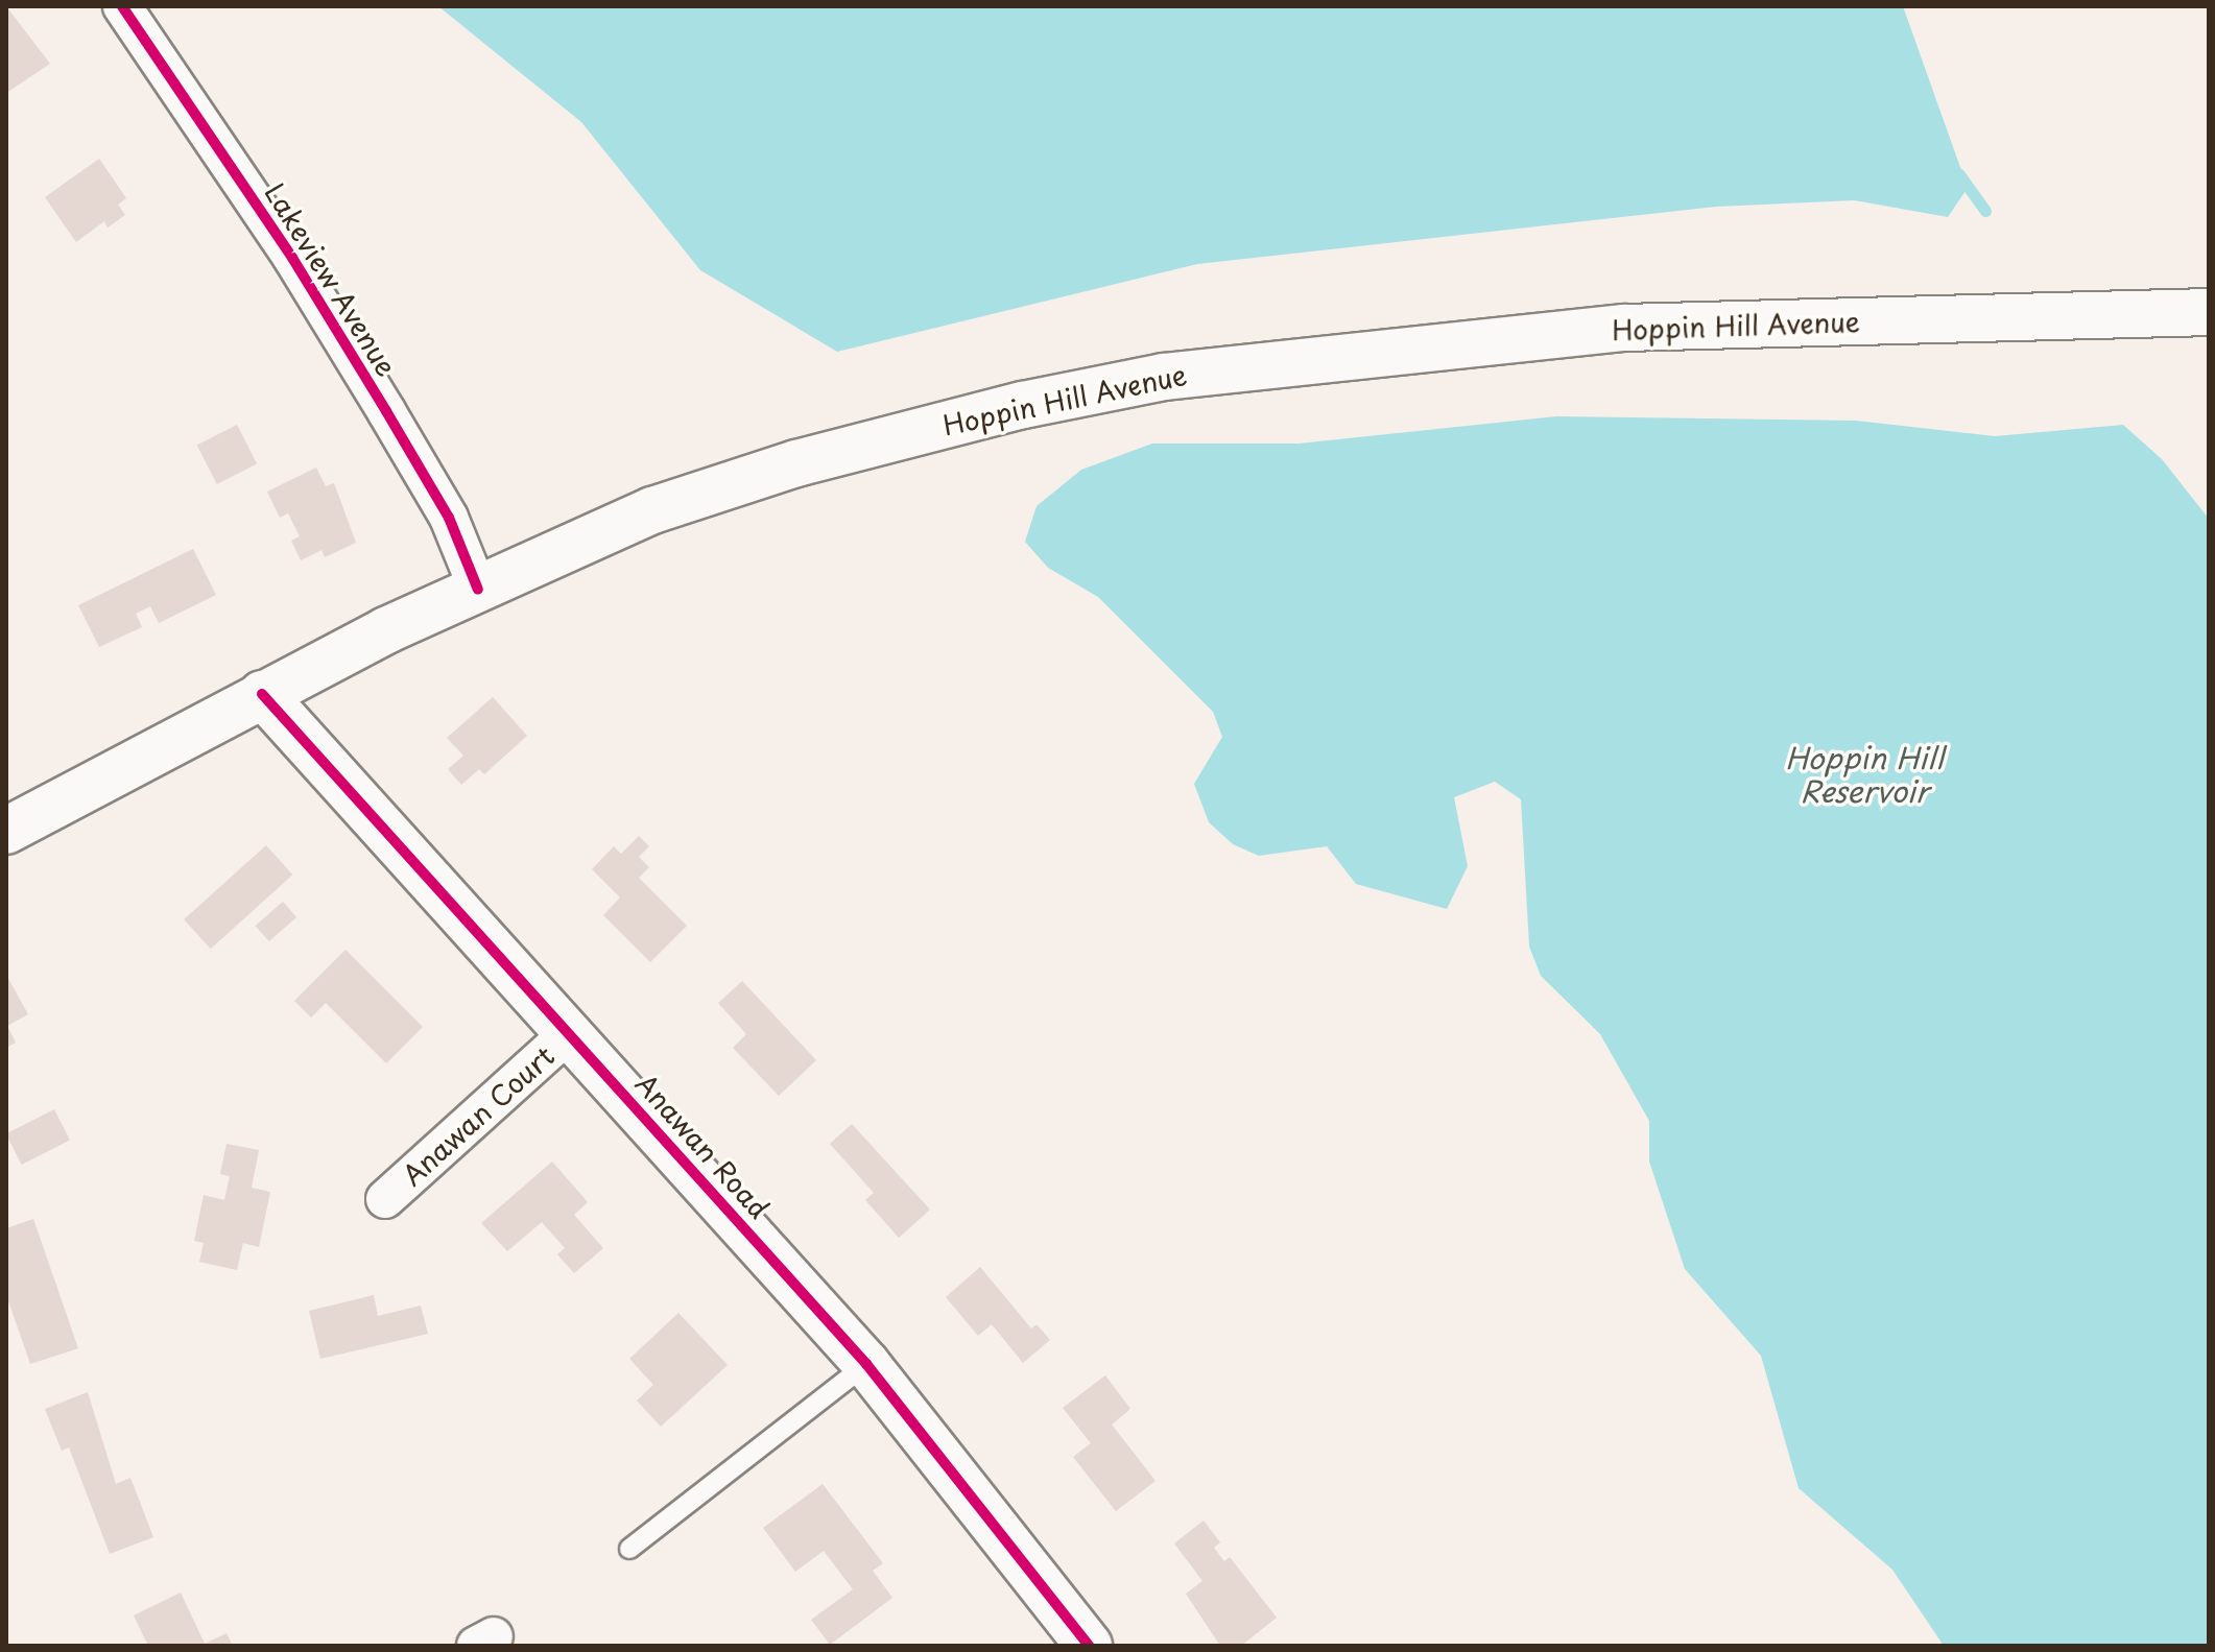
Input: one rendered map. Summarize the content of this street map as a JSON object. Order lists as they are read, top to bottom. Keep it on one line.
{"streets":{"main road":["Hoppin Hill Avenue","Anawan Road"],"street":["Lakeview Avenue","Anawan Court"]},"crossings":[["Lakeview Avenue","Hoppin Hill Avenue"],["Hoppin Hill Avenue","Anawan Road"],["Anawan Court","Anawan Road"]],"water":["Hoppin Hill Reservoir"]}
